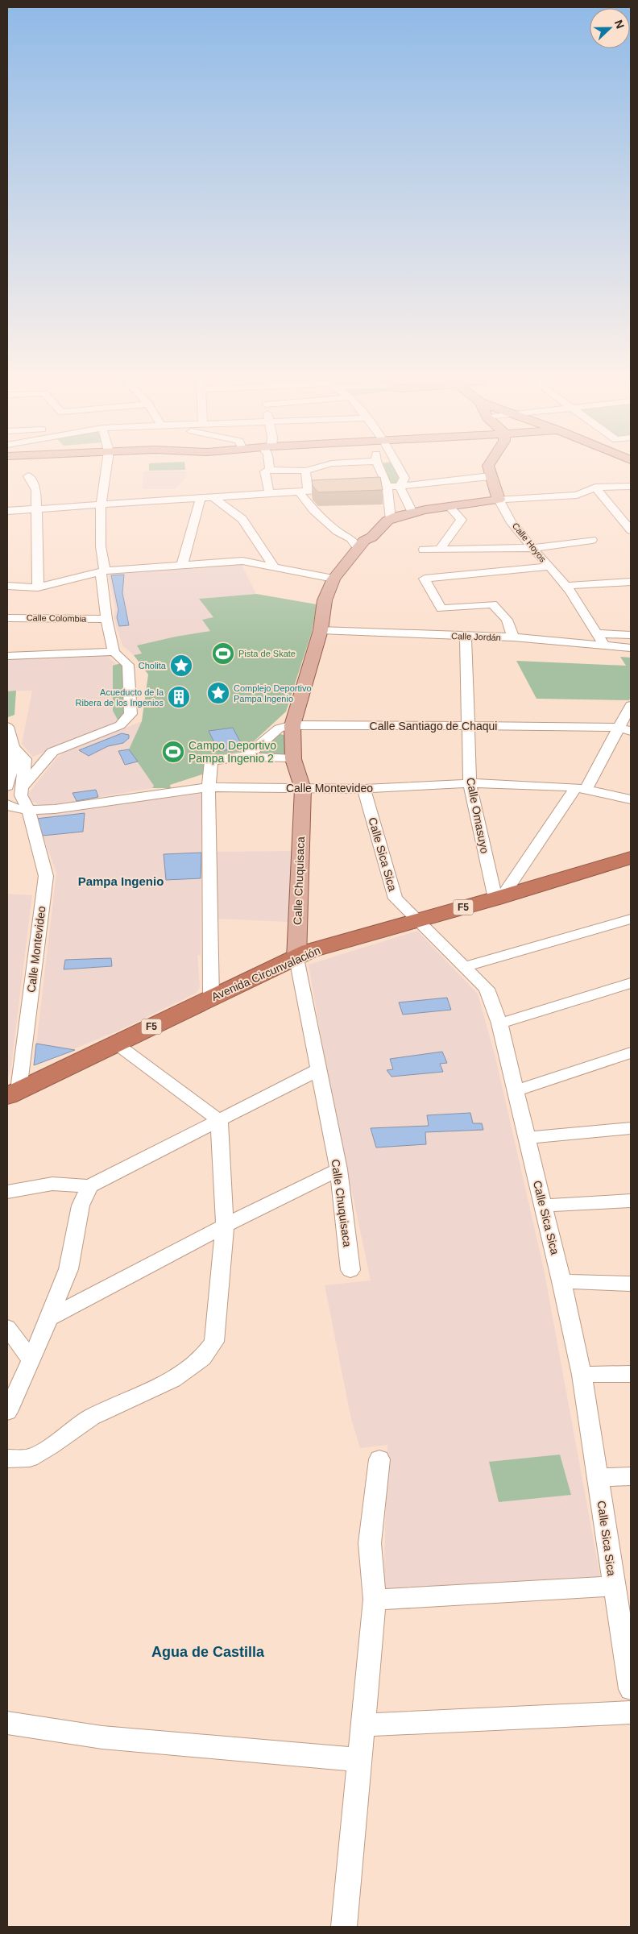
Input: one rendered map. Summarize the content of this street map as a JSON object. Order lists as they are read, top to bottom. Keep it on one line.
{"streets":{"highway":["F5","Avenida Circunvalación"],"main road":["Calle Hoyos","Calle Chuquisaca"],"street":["Calle Colombia","Calle Jordán","Calle Santiago de Chaqui","Calle Montevideo","Calle Omasuyo","Calle Sica Sica"]},"crossings":[["Calle Hoyos","Calle Jordán"],["Calle Hoyos","Calle Chuquisaca"],["Calle Jordán","Calle Omasuyo"],["Calle Jordán","Calle Chuquisaca"],["Calle Santiago de Chaqui","Calle Omasuyo"],["Calle Santiago de Chaqui","Calle Chuquisaca"],["Calle Montevideo","Calle Omasuyo"],["Calle Montevideo","Calle Sica Sica"],["Calle Montevideo","Calle Chuquisaca"],["Calle Montevideo","Avenida Circunvalación"],["Calle Omasuyo","Avenida Circunvalación"],["Calle Sica Sica","Avenida Circunvalación"],["Calle Chuquisaca","Avenida Circunvalación"]],"districts":["Pampa Ingenio","Agua de Castilla"],"places":{"sports":["Pista de Skate","Campo Deportivo Pampa Ingenio 2"],"place":["Cholita","Complejo Deportivo Pampa Ingenio"],"building":["Acueducto de la Ribera de los Ingenios"]},"north":"right"}
